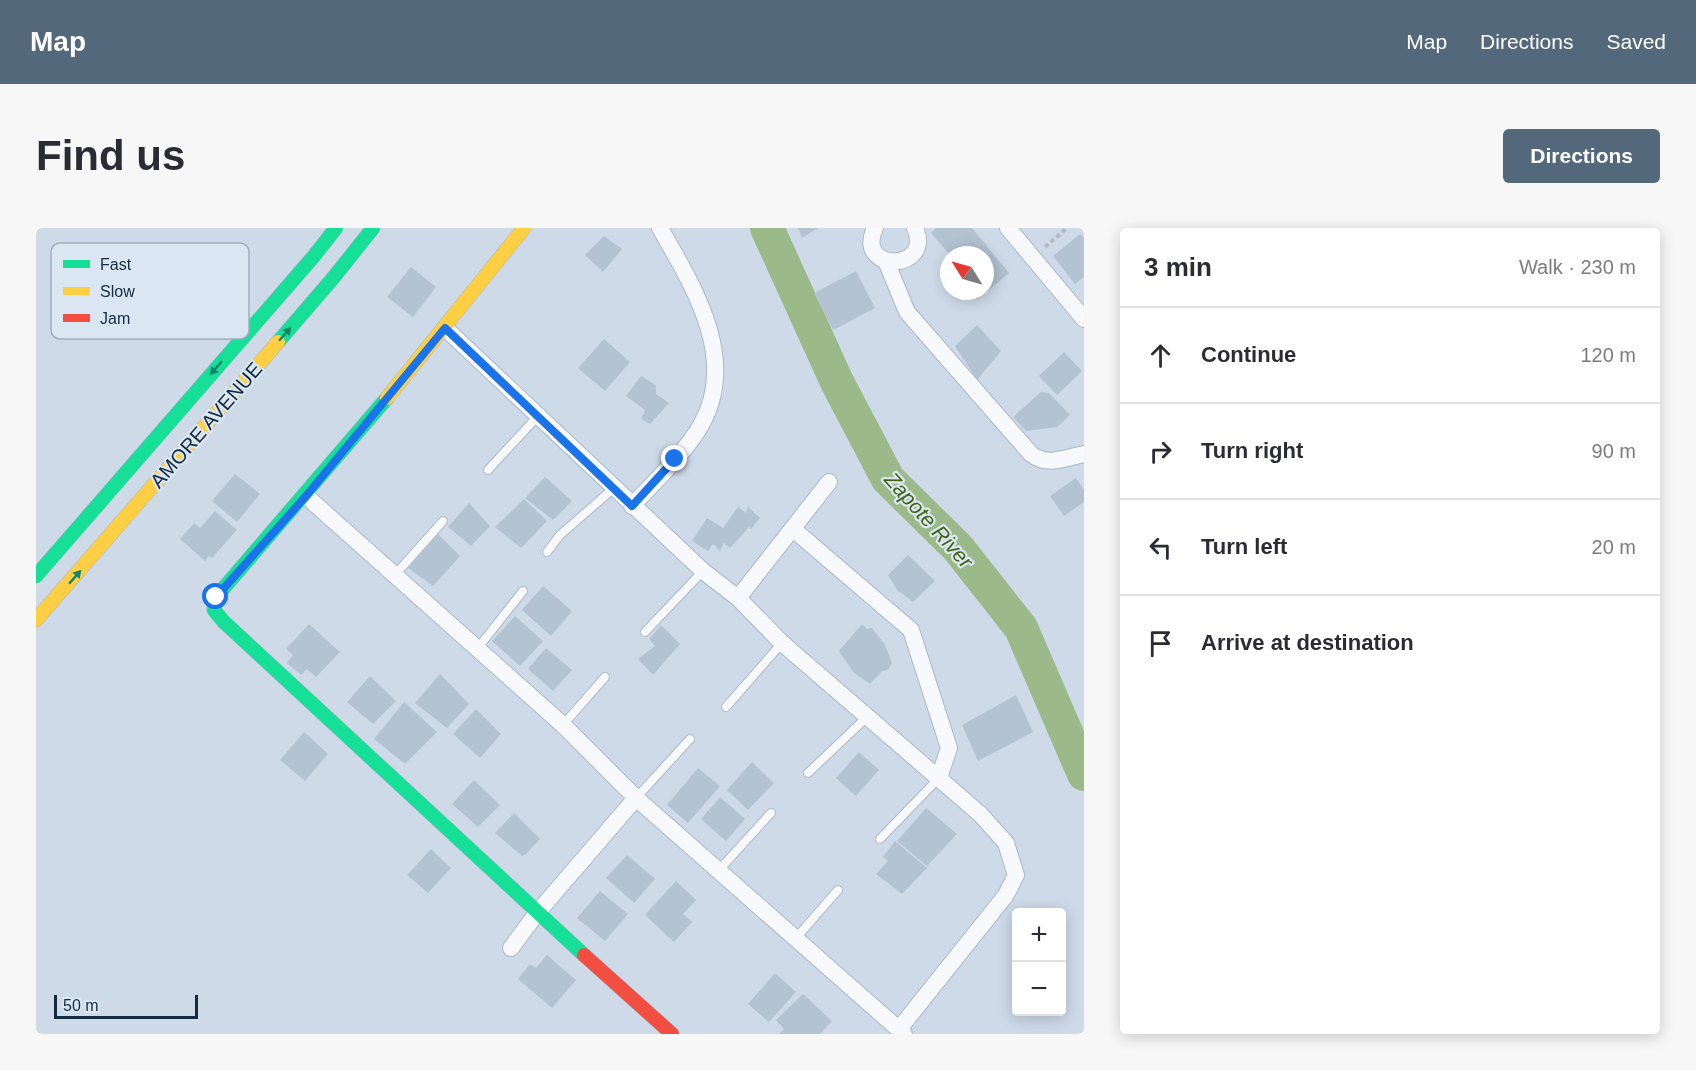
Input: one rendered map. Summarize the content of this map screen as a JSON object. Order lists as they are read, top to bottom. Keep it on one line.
{"streets":{"street":["AMORE AVENUE"]},"water":["Zapote River"],"legend":["Fast","Slow","Jam"],"scale_bar":"50 m","north":"top left","page":{"header":"Map","nav":["Map","Directions","Saved"],"buttons":"Directions","title":"Find us","heading":["3 min","Walk · 230 m"],"list":[["Continue","120 m"],["Turn right","90 m"],["Turn left","20 m"],"Arrive at destination"],"map_buttons":["+","−"],"scale":"50 m"}}
